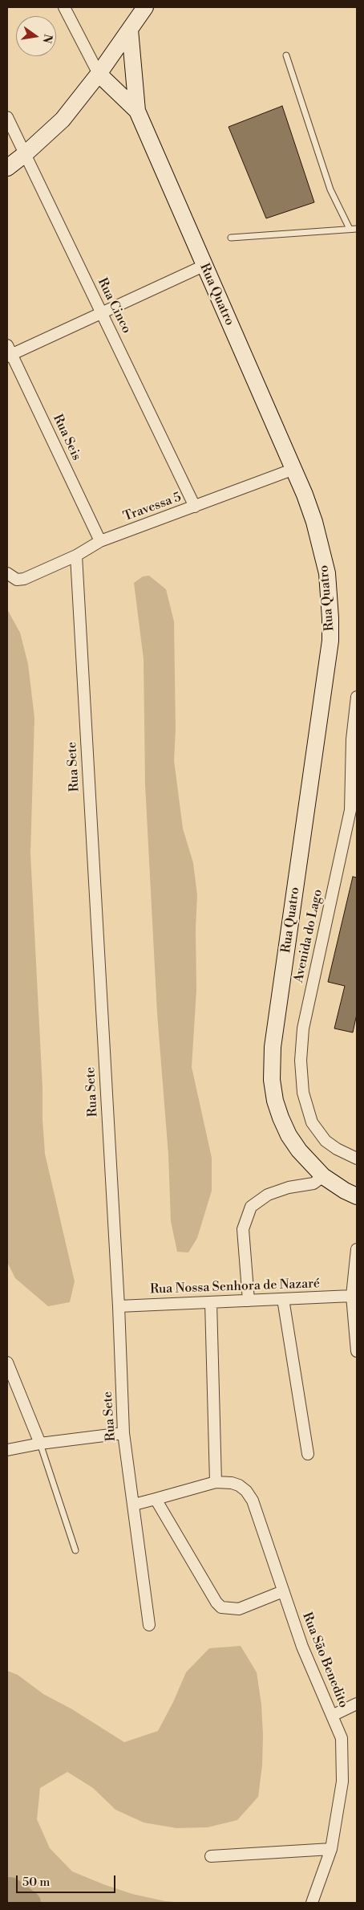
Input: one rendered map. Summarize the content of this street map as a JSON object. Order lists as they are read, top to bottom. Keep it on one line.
{"streets":{"main road":["Rua Quatro"],"street":["Rua Cinco","Rua Seis","Travessa 5","Rua Sete","Avenida do Lago","Rua Nossa Senhora de Nazaré","Rua São Benedito"]},"crossings":[["Rua Quatro","Travessa 5"],["Rua Cinco","Travessa 5"],["Rua Seis","Travessa 5"],["Travessa 5","Rua Sete"],["Rua Sete","Rua Nossa Senhora de Nazaré"]],"scale_bar":"50 m","north":"right"}
